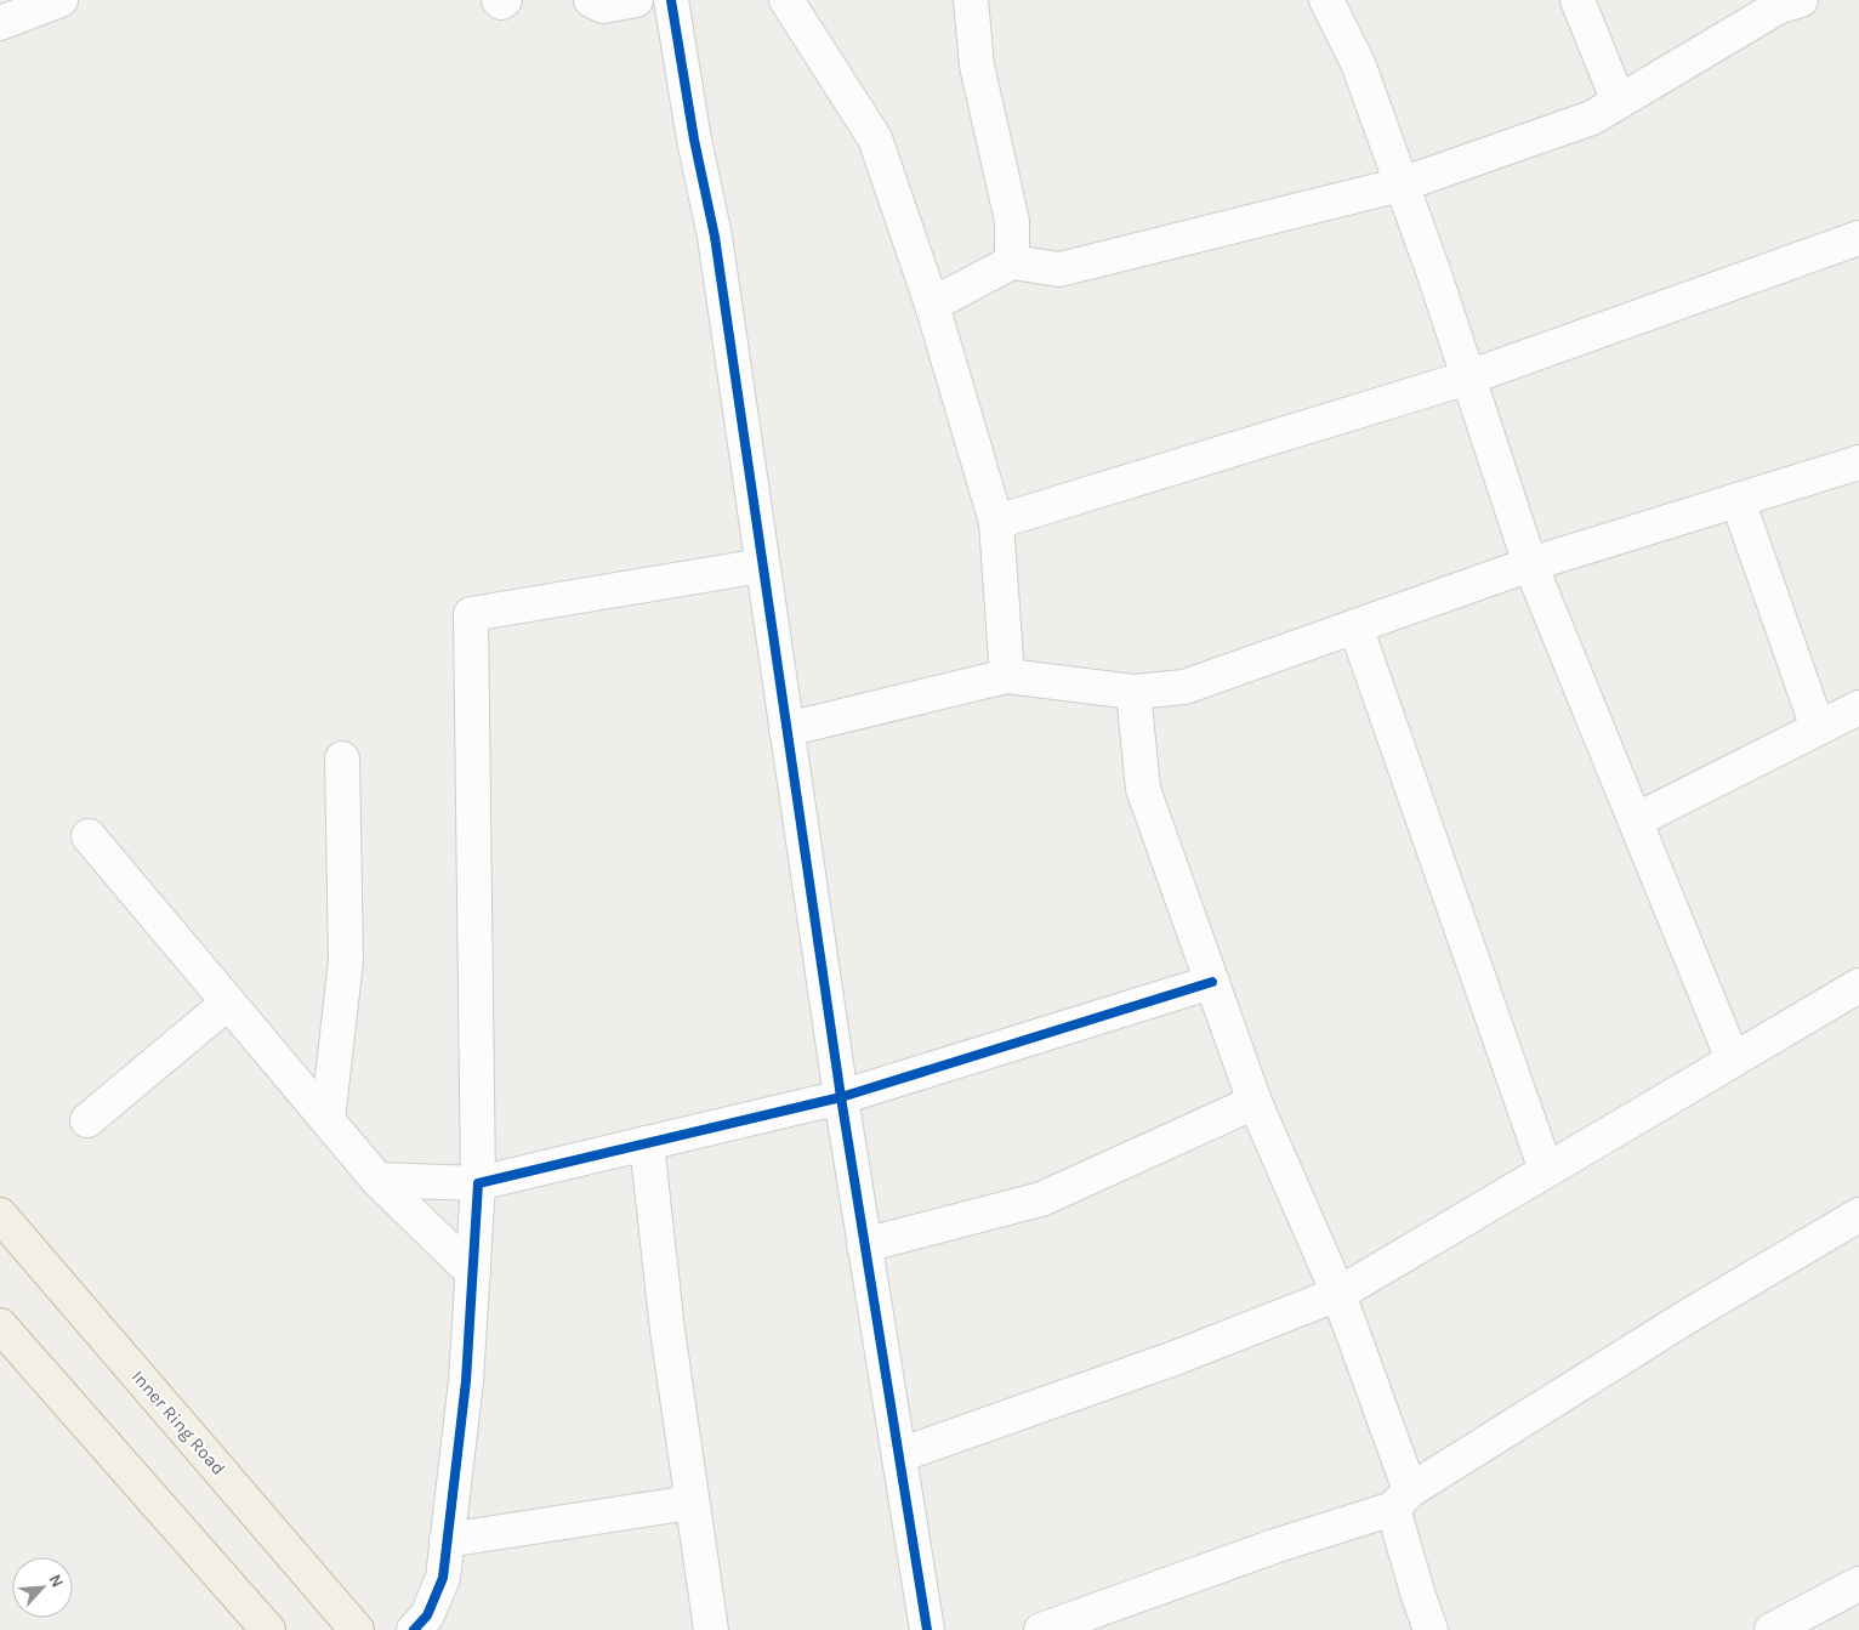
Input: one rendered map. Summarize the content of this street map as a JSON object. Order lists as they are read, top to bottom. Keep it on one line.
{"streets":{"highway":["Inner Ring Road"]},"north":"top right"}
